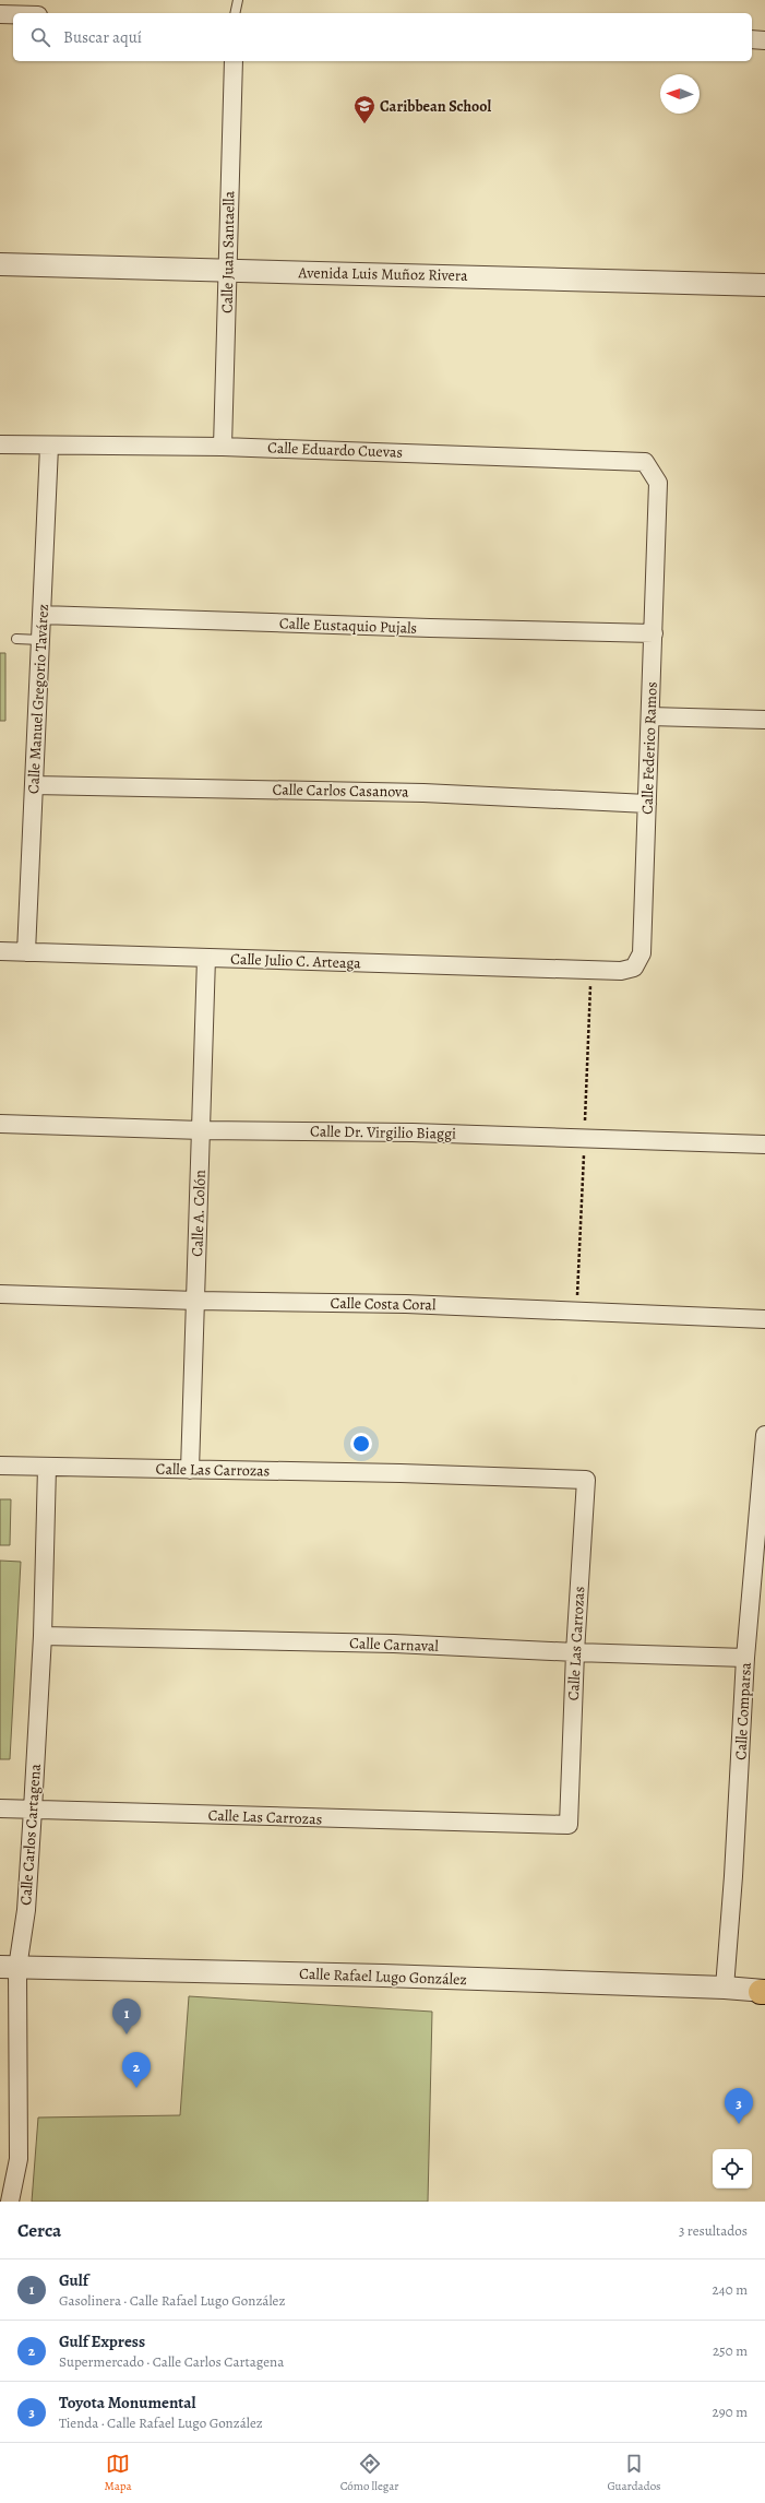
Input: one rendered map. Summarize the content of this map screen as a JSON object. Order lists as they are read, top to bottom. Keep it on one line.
{"streets":{"street":["Calle Juan Santaella","Avenida Luis Muñoz Rivera","Calle Eduardo Cuevas","Calle Eustaquio Pujals","Calle Manuel Gregorio Tavárez","Calle Federico Ramos","Calle Carlos Casanova","Calle Julio C. Arteaga","Calle Dr. Virgilio Biaggi","Calle A. Colón","Calle Costa Coral","Calle Las Carrozas","Calle Carnaval","Calle Comparsa","Calle Carlos Cartagena","Calle Rafael Lugo González"]},"crossings":[["Calle Juan Santaella","Avenida Luis Muñoz Rivera"],["Calle Juan Santaella","Calle Eduardo Cuevas"],["Calle Eduardo Cuevas","Calle Manuel Gregorio Tavárez"],["Calle Eduardo Cuevas","Calle Federico Ramos"],["Calle Eustaquio Pujals","Calle Manuel Gregorio Tavárez"],["Calle Eustaquio Pujals","Calle Federico Ramos"],["Calle Manuel Gregorio Tavárez","Calle Carlos Casanova"],["Calle Manuel Gregorio Tavárez","Calle Julio C. Arteaga"],["Calle Federico Ramos","Calle Carlos Casanova"],["Calle Federico Ramos","Calle Julio C. Arteaga"],["Calle Julio C. Arteaga","Calle A. Colón"],["Calle Dr. Virgilio Biaggi","Calle A. Colón"],["Calle A. Colón","Calle Costa Coral"],["Calle A. Colón","Calle Las Carrozas"],["Calle Las Carrozas","Calle Carnaval"],["Calle Las Carrozas","Calle Carlos Cartagena"],["Calle Carnaval","Calle Comparsa"],["Calle Carnaval","Calle Carlos Cartagena"],["Calle Comparsa","Calle Rafael Lugo González"],["Calle Carlos Cartagena","Calle Rafael Lugo González"]],"places":{"school or university":["Caribbean School"]},"north":"left","page":{"search":"Buscar aquí","pins":["1","2","3"],"heading":["Cerca","3 resultados"],"list":[{"mark":"1","name":"Gulf","note":"Gasolinera · Calle Rafael Lugo González","value":"240 m"},{"mark":"2","name":"Gulf Express","note":"Supermercado · Calle Carlos Cartagena","value":"250 m"},{"mark":"3","name":"Toyota Monumental","note":"Tienda · Calle Rafael Lugo González","value":"290 m"}],"nav":["Mapa","Cómo llegar","Guardados"]}}
